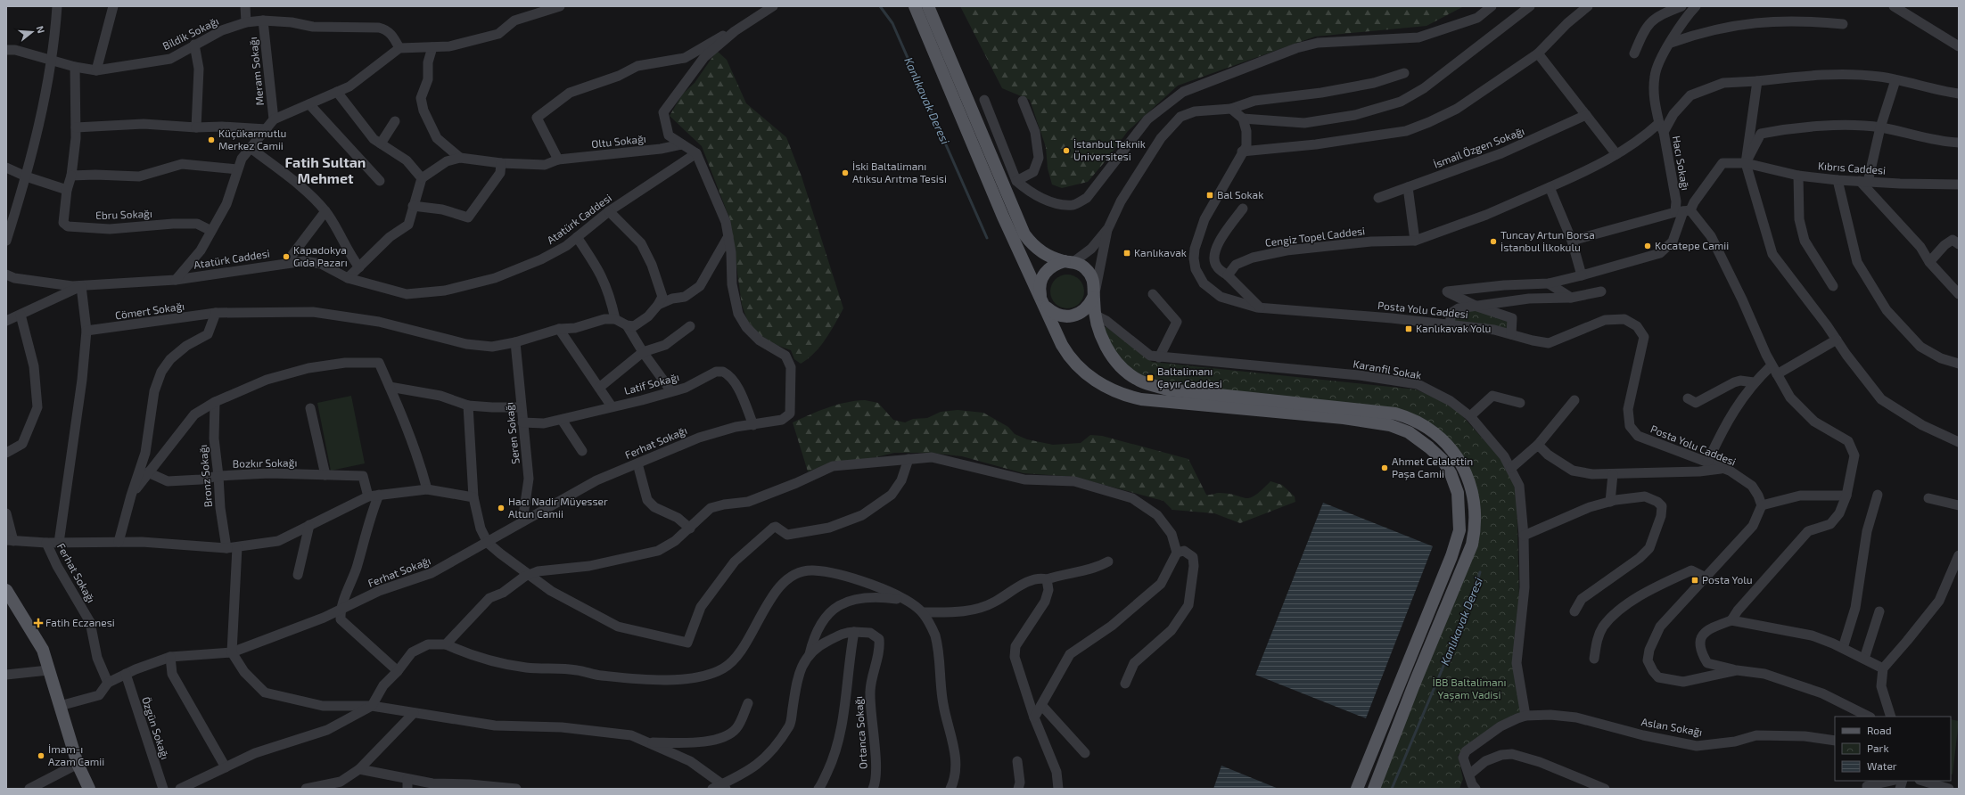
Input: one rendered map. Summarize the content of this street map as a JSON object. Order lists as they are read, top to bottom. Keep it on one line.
{"streets":{"street":["Bildik Sokağı","Meram Sokağı","Oltu Sokağı","İsmail Özgen Sokağı","Hacı Sokağı","Kıbrıs Caddesi","Ebru Sokağı","Atatürk Caddesi","Cengiz Topel Caddesi","Posta Yolu Caddesi","Cömert Sokağı","Karanfil Sokak","Latif Sokağı","Seren Sokağı","Ferhat Sokağı","Bozkır Sokağı","Bronz Sokağı","Aslan Sokağı","Özgün Sokağı","Ortanca Sokağı"]},"crossings":[["Bildik Sokağı","Meram Sokağı"],["Bildik Sokağı","Ebru Sokağı"],["Hacı Sokağı","Kıbrıs Caddesi"],["Cömert Sokağı","Seren Sokağı"],["Karanfil Sokak","Aslan Sokağı"],["Latif Sokağı","Seren Sokağı"],["Latif Sokağı","Ferhat Sokağı"],["Seren Sokağı","Ferhat Sokağı"],["Ferhat Sokağı","Özgün Sokağı"],["Bozkır Sokağı","Bronz Sokağı"]],"districts":["Fatih Sultan Mehmet"],"water":["Kanlıkavak Deresi"],"parks":["İBB Baltalimanı Yaşam Vadisi"],"places":{"other":["Küçükarmutlu Merkez Camii","İstanbul Teknik Üniversitesi","İski Baltalimanı Atıksu Arıtma Tesisi","Tuncay Artun Borsa İstanbul İlkokulu","Kocatepe Camii","Kapadokya Gıda Pazarı","Ahmet Celalettin Paşa Camii","Hacı Nadir Müyesser Altun Camii","İmam-ı Azam Camii"],"transit":["Bal Sokak","Kanlıkavak","Kanlıkavak Yolu","Baltalimanı Çayır Caddesi","Posta Yolu"],"health":["Fatih Eczanesi"]},"legend":["Road","Park","Water"],"north":"right"}
